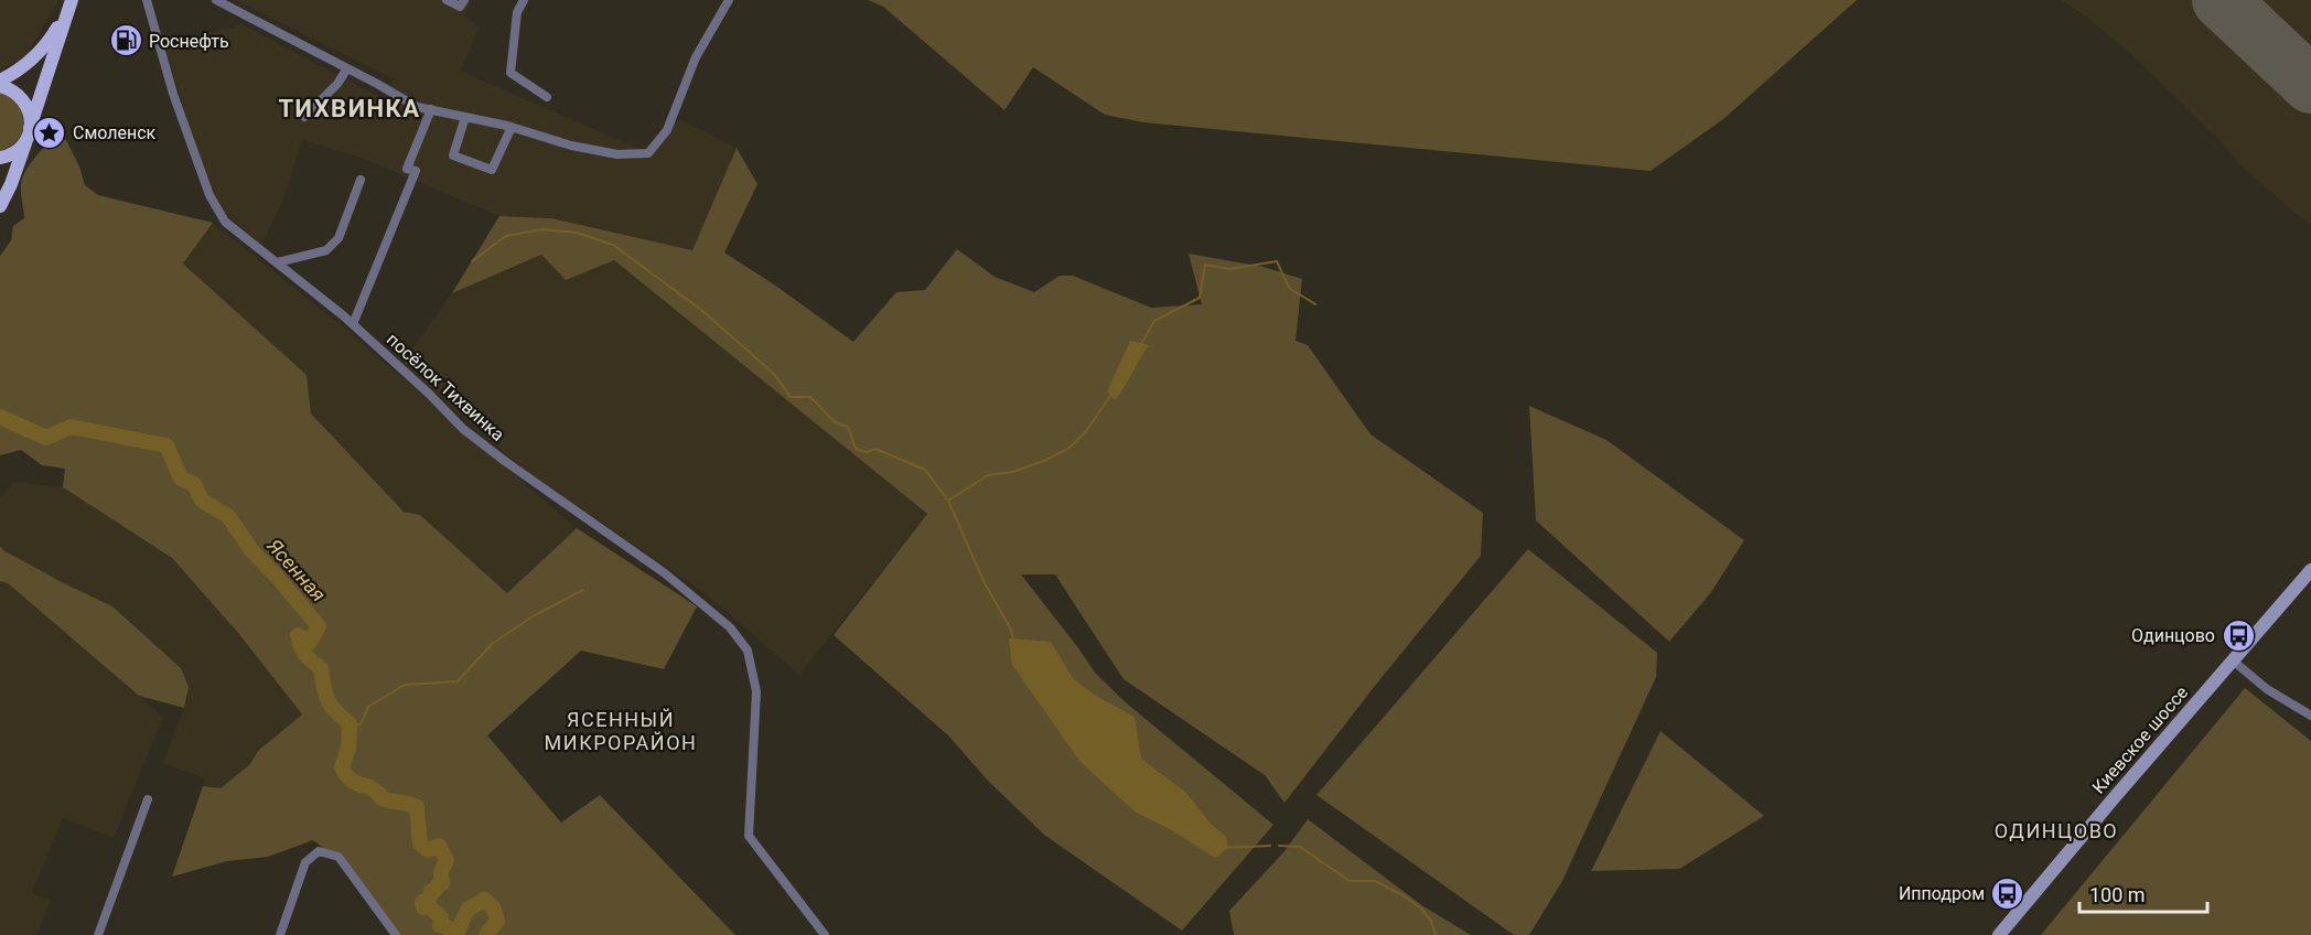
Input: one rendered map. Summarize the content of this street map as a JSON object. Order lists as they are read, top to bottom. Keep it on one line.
{"streets":{"main road":["Киевское шоссе"],"street":["посёлок Тихвинка"]},"districts":["ТИХВИНКА","ЯСЕННЫЙ МИКРОРАЙОН","ОДИНЦОВО"],"water":["Ясенная"],"places":{"fuel station":["Роснефть"],"place":["Смоленск"],"bus stop":["Одинцово","Ипподром"]},"scale_bar":"100 m"}
